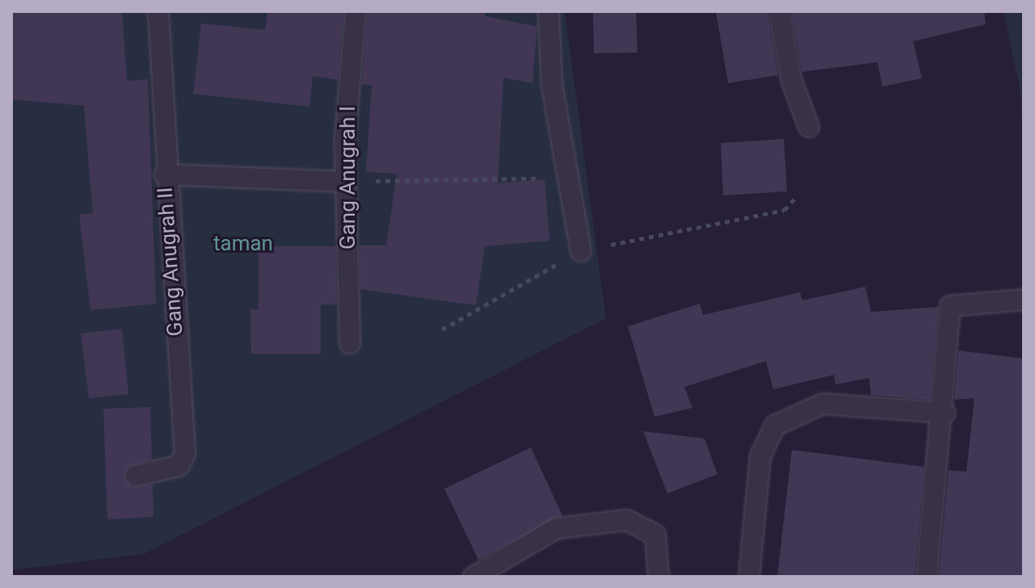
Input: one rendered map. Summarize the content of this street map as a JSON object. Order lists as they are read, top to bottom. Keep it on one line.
{"streets":{"street":["Gang Anugrah I","Gang Anugrah II"]},"parks":["taman"]}
